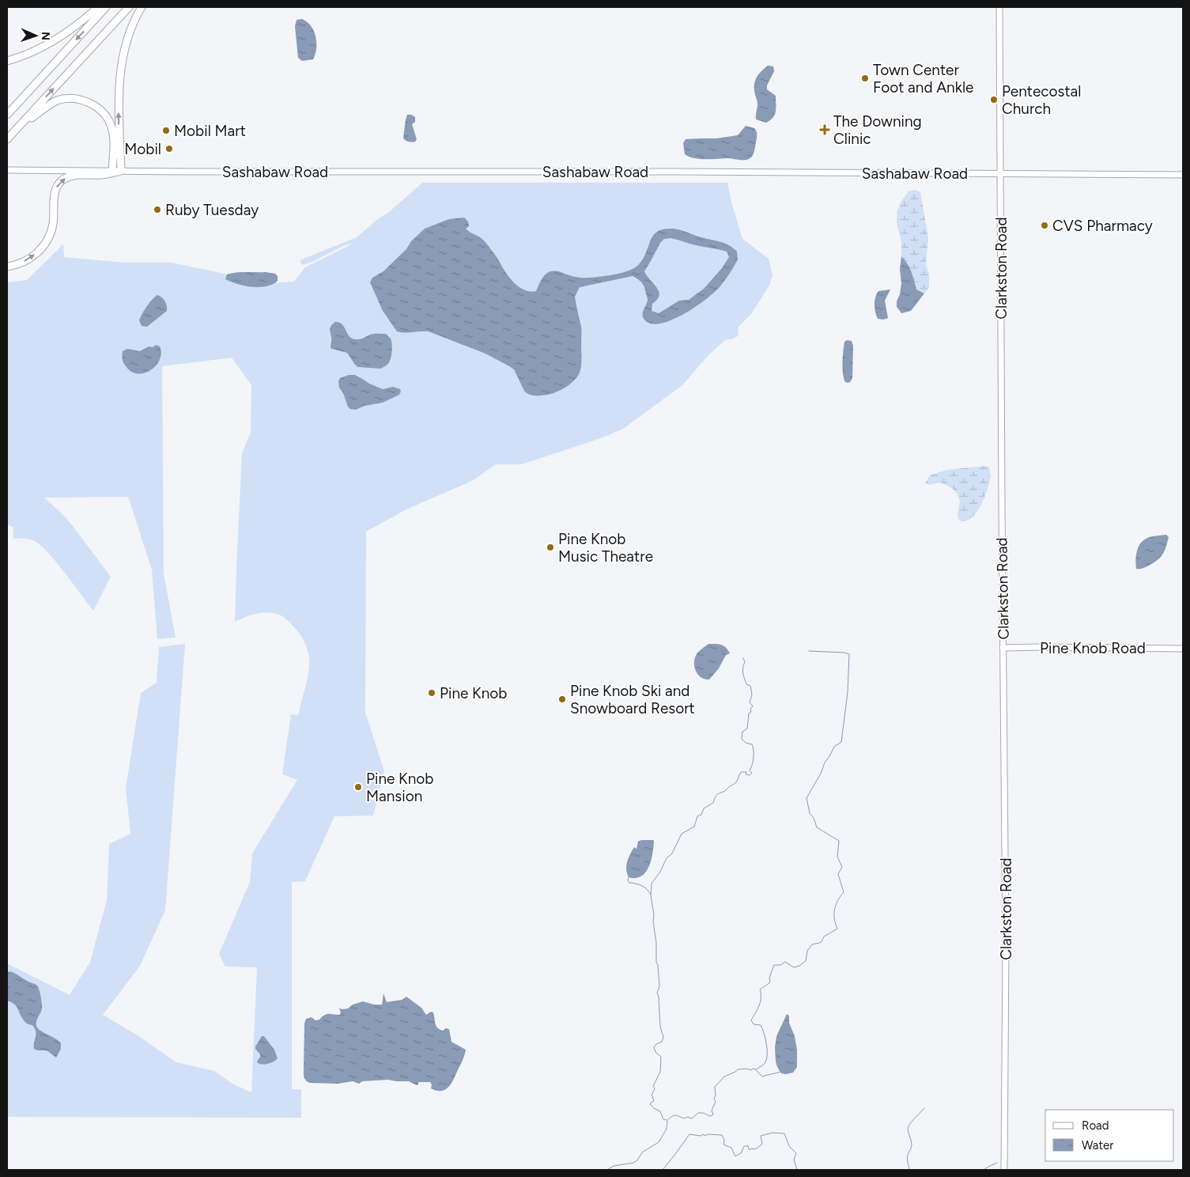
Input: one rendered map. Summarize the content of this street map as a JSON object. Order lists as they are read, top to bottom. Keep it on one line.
{"streets":{"main road":["Sashabaw Road","Clarkston Road","Pine Knob Road"]},"crossings":[["Sashabaw Road","Clarkston Road"],["Clarkston Road","Pine Knob Road"]],"places":{"other":["Town Center Foot and Ankle","Pentecostal Church","Mobil Mart","Mobil","Ruby Tuesday","CVS Pharmacy","Pine Knob Music Theatre","Pine Knob","Pine Knob Ski and Snowboard Resort","Pine Knob Mansion"],"health":["The Downing Clinic"]},"legend":["Road","Water"],"north":"right"}
